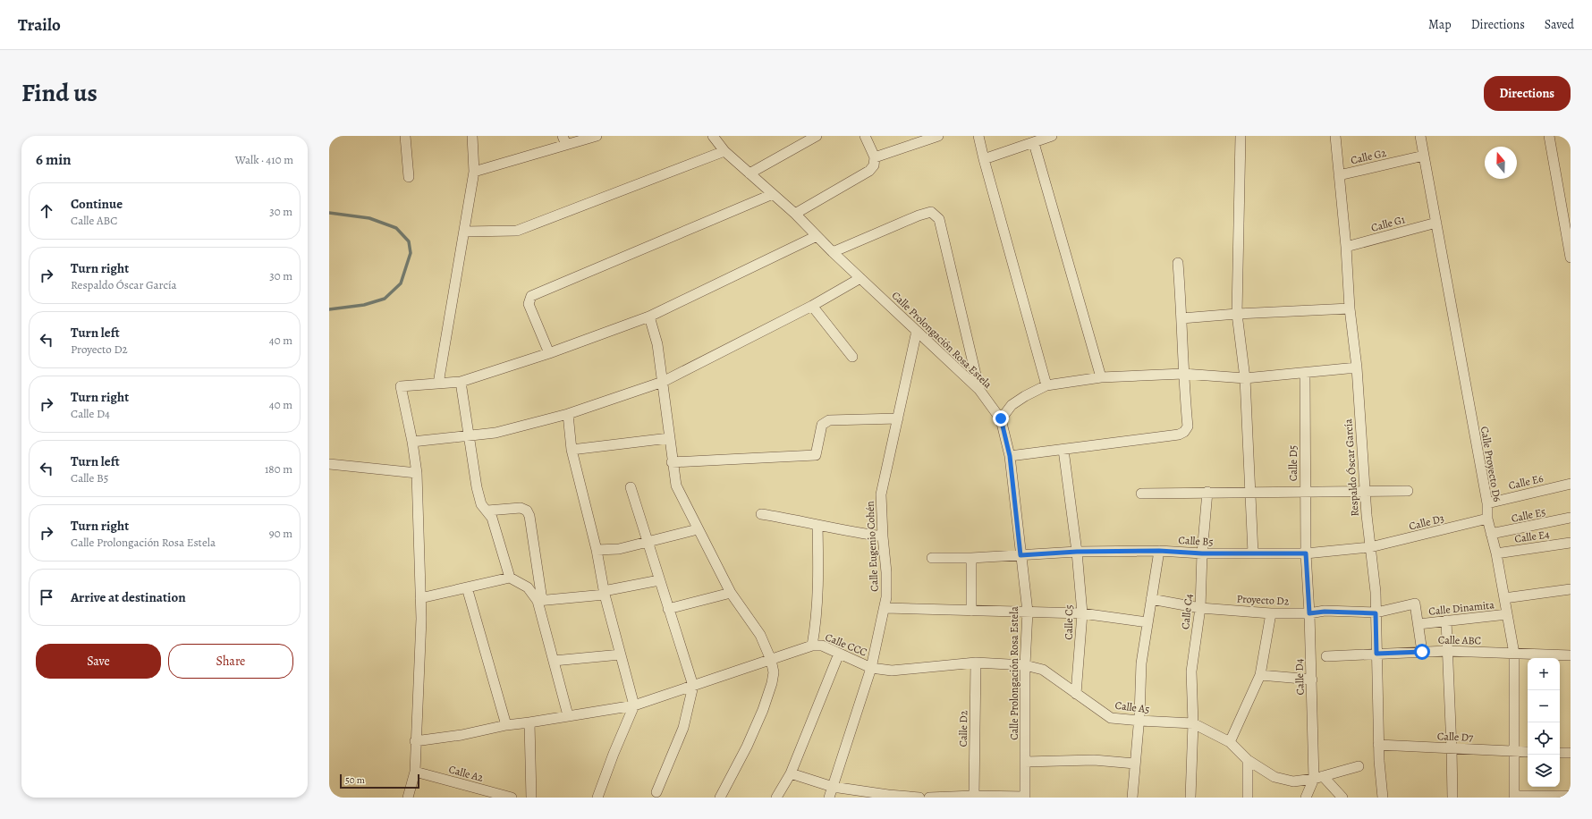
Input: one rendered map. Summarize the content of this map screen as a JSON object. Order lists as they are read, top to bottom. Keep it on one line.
{"streets":{"street":["Calle G2","Calle G1","Calle Prolongación Rosa Estela","Calle D5","Calle Proyecto D6","Respaldo Óscar García","Calle E6","Calle E5","Calle D3","Calle E4","Calle B5","Calle Eugenio Cohén","Proyecto D2","Calle Dinamita","Calle C4","Calle C5","Calle ABC","Calle CCC","Calle D4","Calle A5","Calle D2","Calle D7","Calle A2"]},"crossings":[["Calle G2","Calle Proyecto D6"],["Calle G2","Respaldo Óscar García"],["Calle G1","Calle Proyecto D6"],["Calle G1","Respaldo Óscar García"],["Calle Prolongación Rosa Estela","Calle B5"],["Calle Prolongación Rosa Estela","Calle Eugenio Cohén"],["Calle Prolongación Rosa Estela","Calle A5"],["Calle D5","Calle B5"],["Calle D5","Calle D4"],["Calle Proyecto D6","Calle E6"],["Calle Proyecto D6","Calle E5"],["Calle Proyecto D6","Calle D3"],["Calle Proyecto D6","Calle E4"],["Calle Proyecto D6","Calle Dinamita"],["Calle Proyecto D6","Calle ABC"],["Calle Proyecto D6","Calle D7"],["Respaldo Óscar García","Calle D3"],["Respaldo Óscar García","Calle B5"],["Respaldo Óscar García","Proyecto D2"],["Respaldo Óscar García","Calle ABC"],["Respaldo Óscar García","Calle D7"],["Calle D3","Calle B5"],["Calle B5","Calle C4"],["Calle B5","Calle C5"],["Calle B5","Calle D4"],["Calle Eugenio Cohén","Calle CCC"],["Proyecto D2","Calle Dinamita"],["Proyecto D2","Calle C4"],["Proyecto D2","Calle D4"],["Calle C4","Calle A5"],["Calle C5","Calle A5"],["Calle CCC","Calle A5"],["Calle CCC","Calle D2"],["Calle D4","Calle A5"],["Calle A5","Calle D2"]],"scale_bar":"50 m","north":"top","page":{"header":"Trailo","nav":["Map","Directions","Saved"],"title":"Find us","buttons":["Directions",["Save","Share"]],"heading":["6 min","Walk · 410 m"],"list":[["Continue","Calle ABC","30 m"],["Turn right","Respaldo Óscar García","30 m"],["Turn left","Proyecto D2","40 m"],["Turn right","Calle D4","40 m"],["Turn left","Calle B5","180 m"],["Turn right","Calle Prolongación Rosa Estela","90 m"],"Arrive at destination"],"map_buttons":["+","−"],"scale":"50 m"}}
